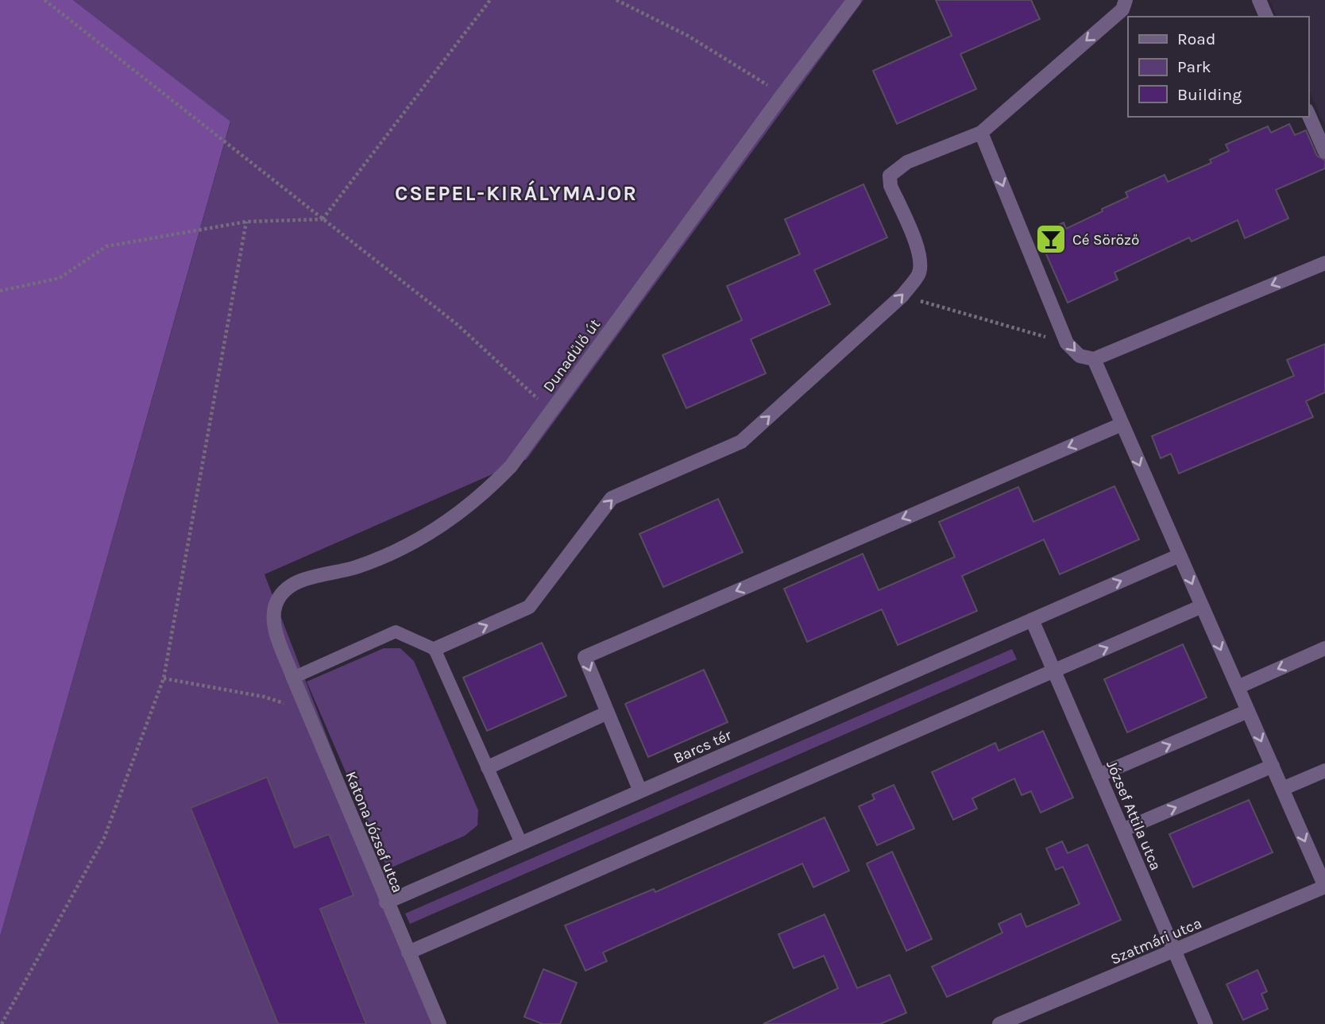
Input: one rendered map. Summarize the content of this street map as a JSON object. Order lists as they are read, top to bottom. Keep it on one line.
{"streets":{"street":["Dunadűlő út","Barcs tér","József Attila utca","Katona József utca","Szatmári utca"]},"crossings":[["Dunadűlő út","Katona József utca"],["Barcs tér","József Attila utca"],["Barcs tér","Katona József utca"],["József Attila utca","Szatmári utca"]],"districts":["CSEPEL-KIRÁLYMAJOR"],"places":{"bar":["Cé Söröző"]},"legend":["Road","Park","Building"]}
